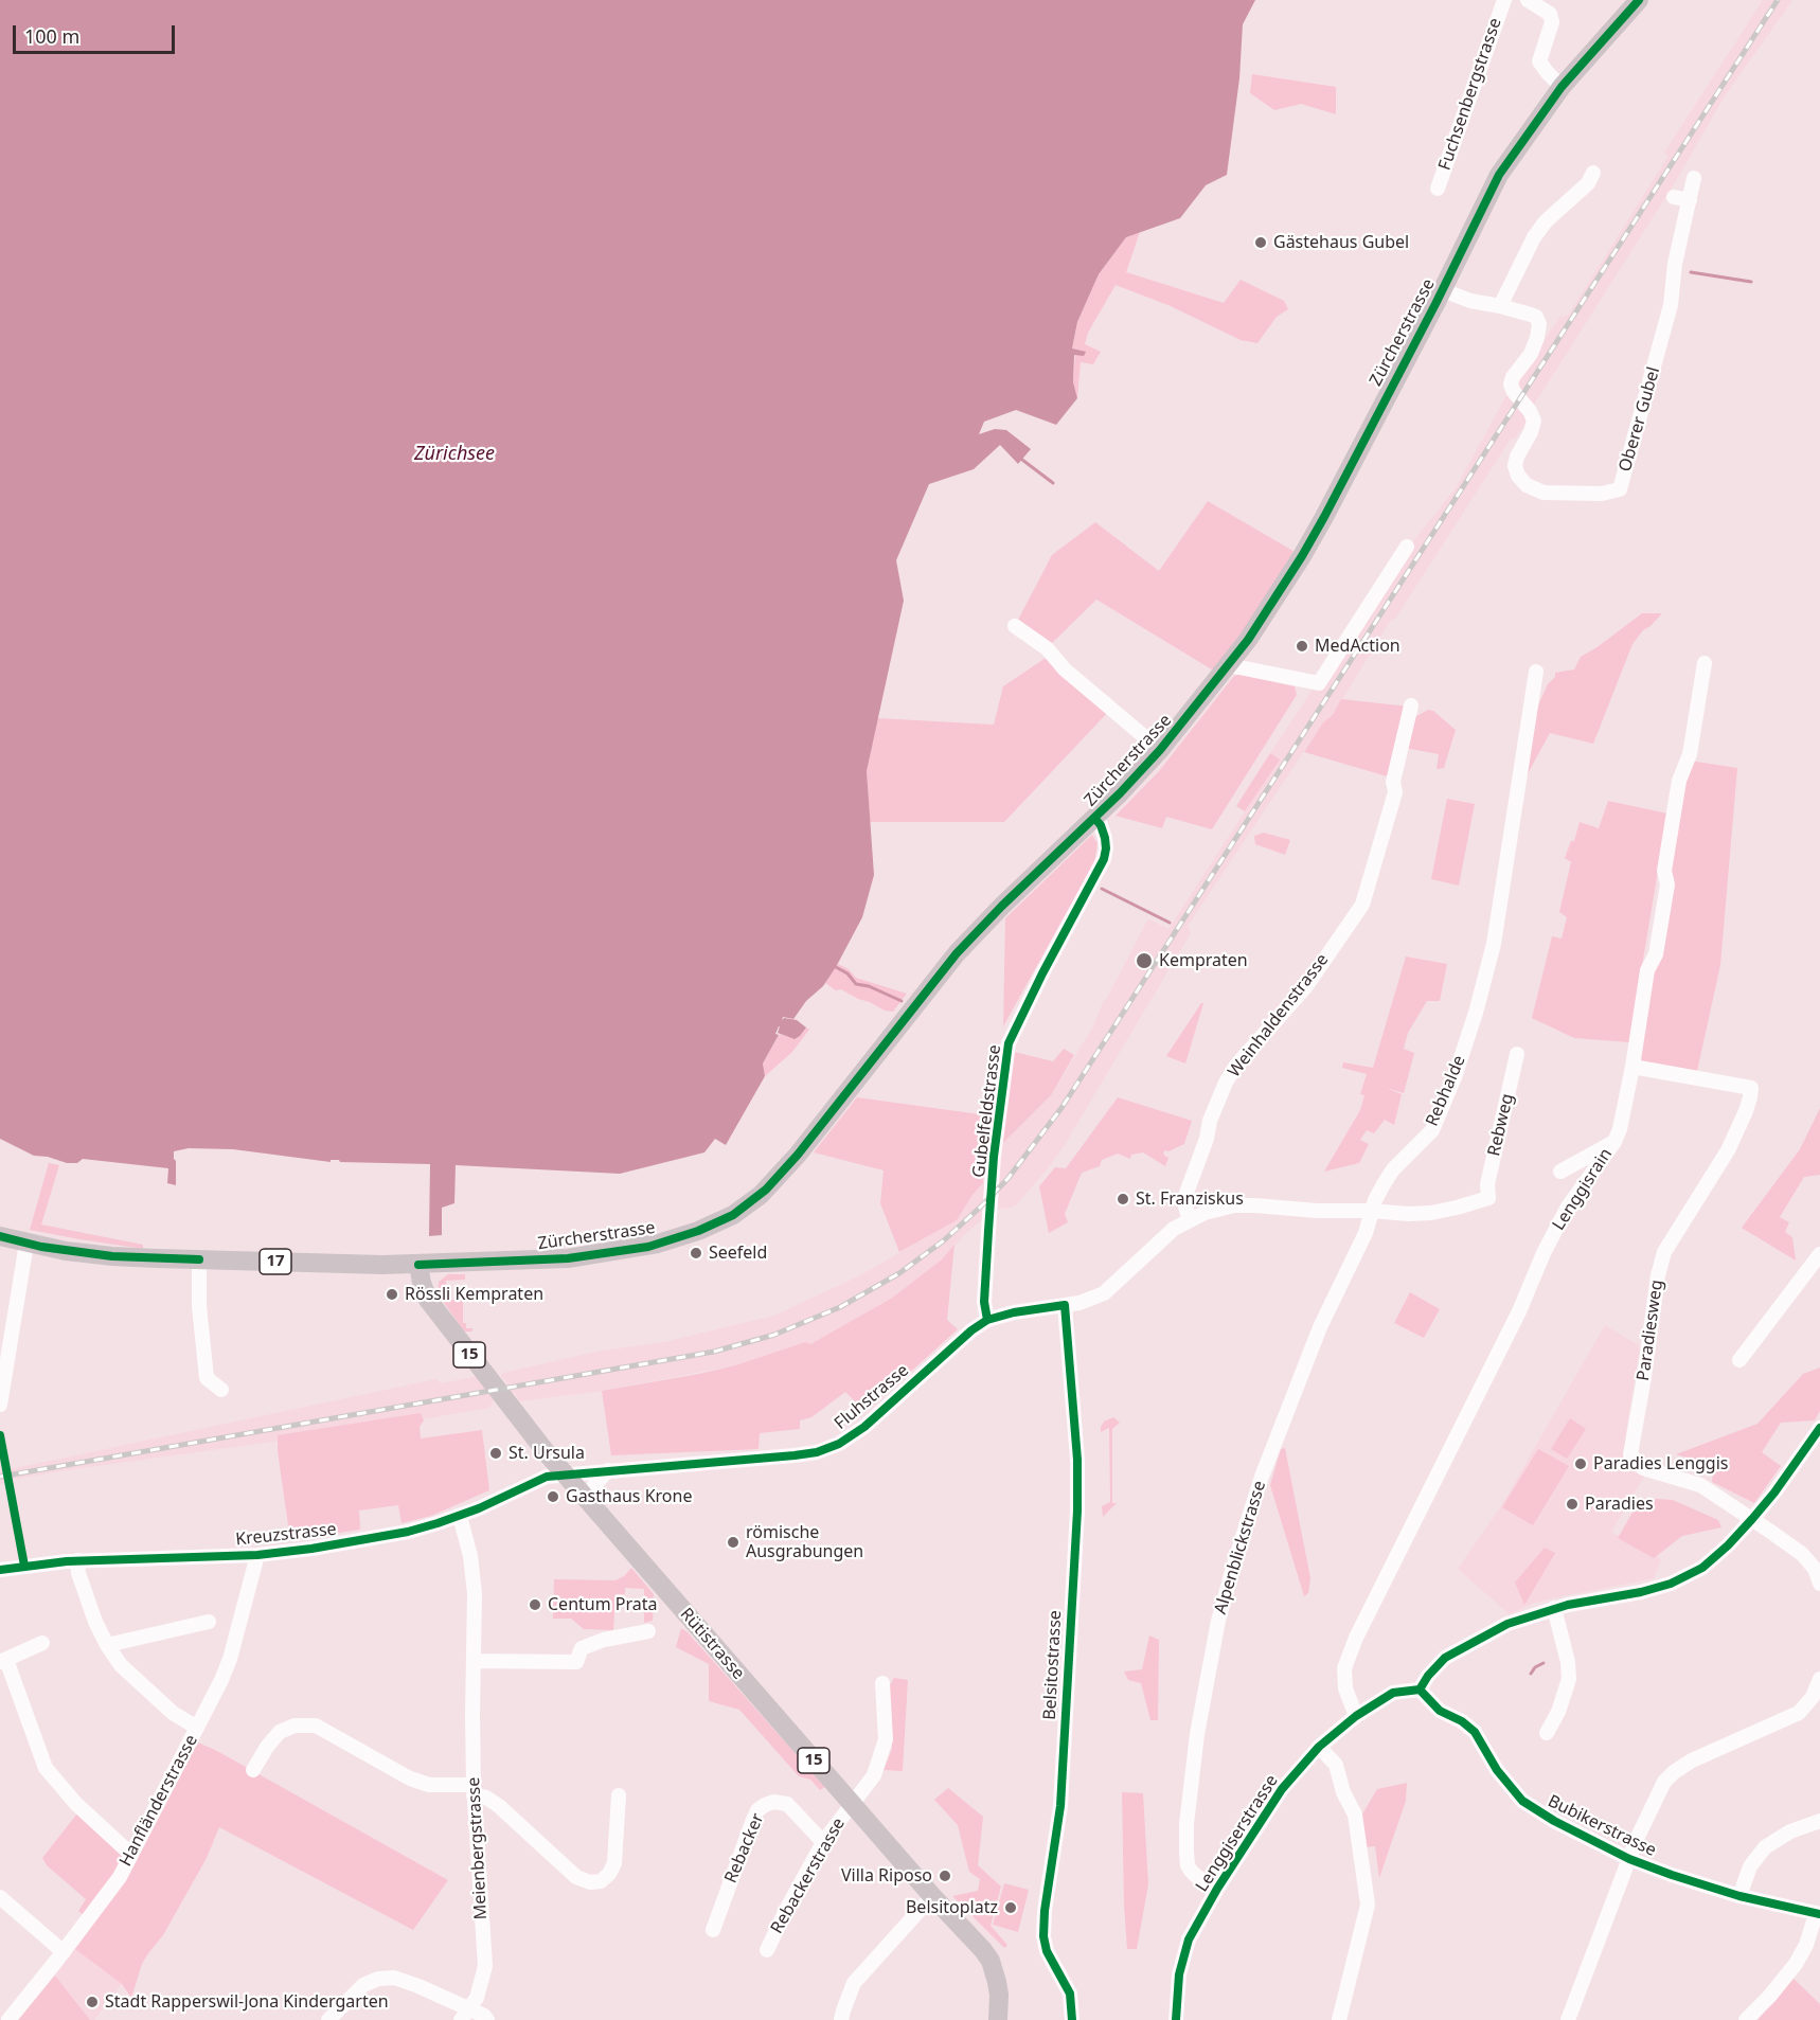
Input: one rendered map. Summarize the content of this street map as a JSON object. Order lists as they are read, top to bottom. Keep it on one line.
{"streets":{"main road":["Zürcherstrasse","17","15","Rütistrasse"],"street":["Fuchsenbergstrasse","Oberer Gubel","Weinhaldenstrasse","Rebhalde","Gubelfeldstrasse","Rebweg","Lenggisrain","Paradiesweg","Fluhstrasse","Kreuzstrasse","Alpenblickstrasse","Belsitostrasse","Hanfländerstrasse","Bubikerstrasse","Lenggiserstrasse","Meienbergstrasse","Rebacker","Rebackerstrasse"]},"crossings":[["Zürcherstrasse","Oberer Gubel"],["Zürcherstrasse","Gubelfeldstrasse"],["Zürcherstrasse","Rütistrasse"],["Rebhalde","Rebweg"],["Rebhalde","Alpenblickstrasse"],["Gubelfeldstrasse","Fluhstrasse"],["Rebweg","Alpenblickstrasse"],["Lenggisrain","Paradiesweg"],["Lenggisrain","Lenggiserstrasse"],["Fluhstrasse","Kreuzstrasse"],["Fluhstrasse","Rütistrasse"],["Fluhstrasse","Belsitostrasse"],["Kreuzstrasse","Rütistrasse"],["Kreuzstrasse","Hanfländerstrasse"],["Kreuzstrasse","Meienbergstrasse"],["Alpenblickstrasse","Lenggiserstrasse"],["Rütistrasse","Rebackerstrasse"],["Bubikerstrasse","Lenggiserstrasse"],["Rebacker","Rebackerstrasse"]],"water":["Zürichsee"],"places":["Gästehaus Gubel","MedAction","Kempraten","St. Franziskus","Seefeld","Rössli Kempraten","St. Ursula","Paradies Lenggis","Gasthaus Krone","Paradies","römische Ausgrabungen","Centum Prata","Villa Riposo","Belsitoplatz","Stadt Rapperswil-Jona Kindergarten"],"scale_bar":"100 m"}
